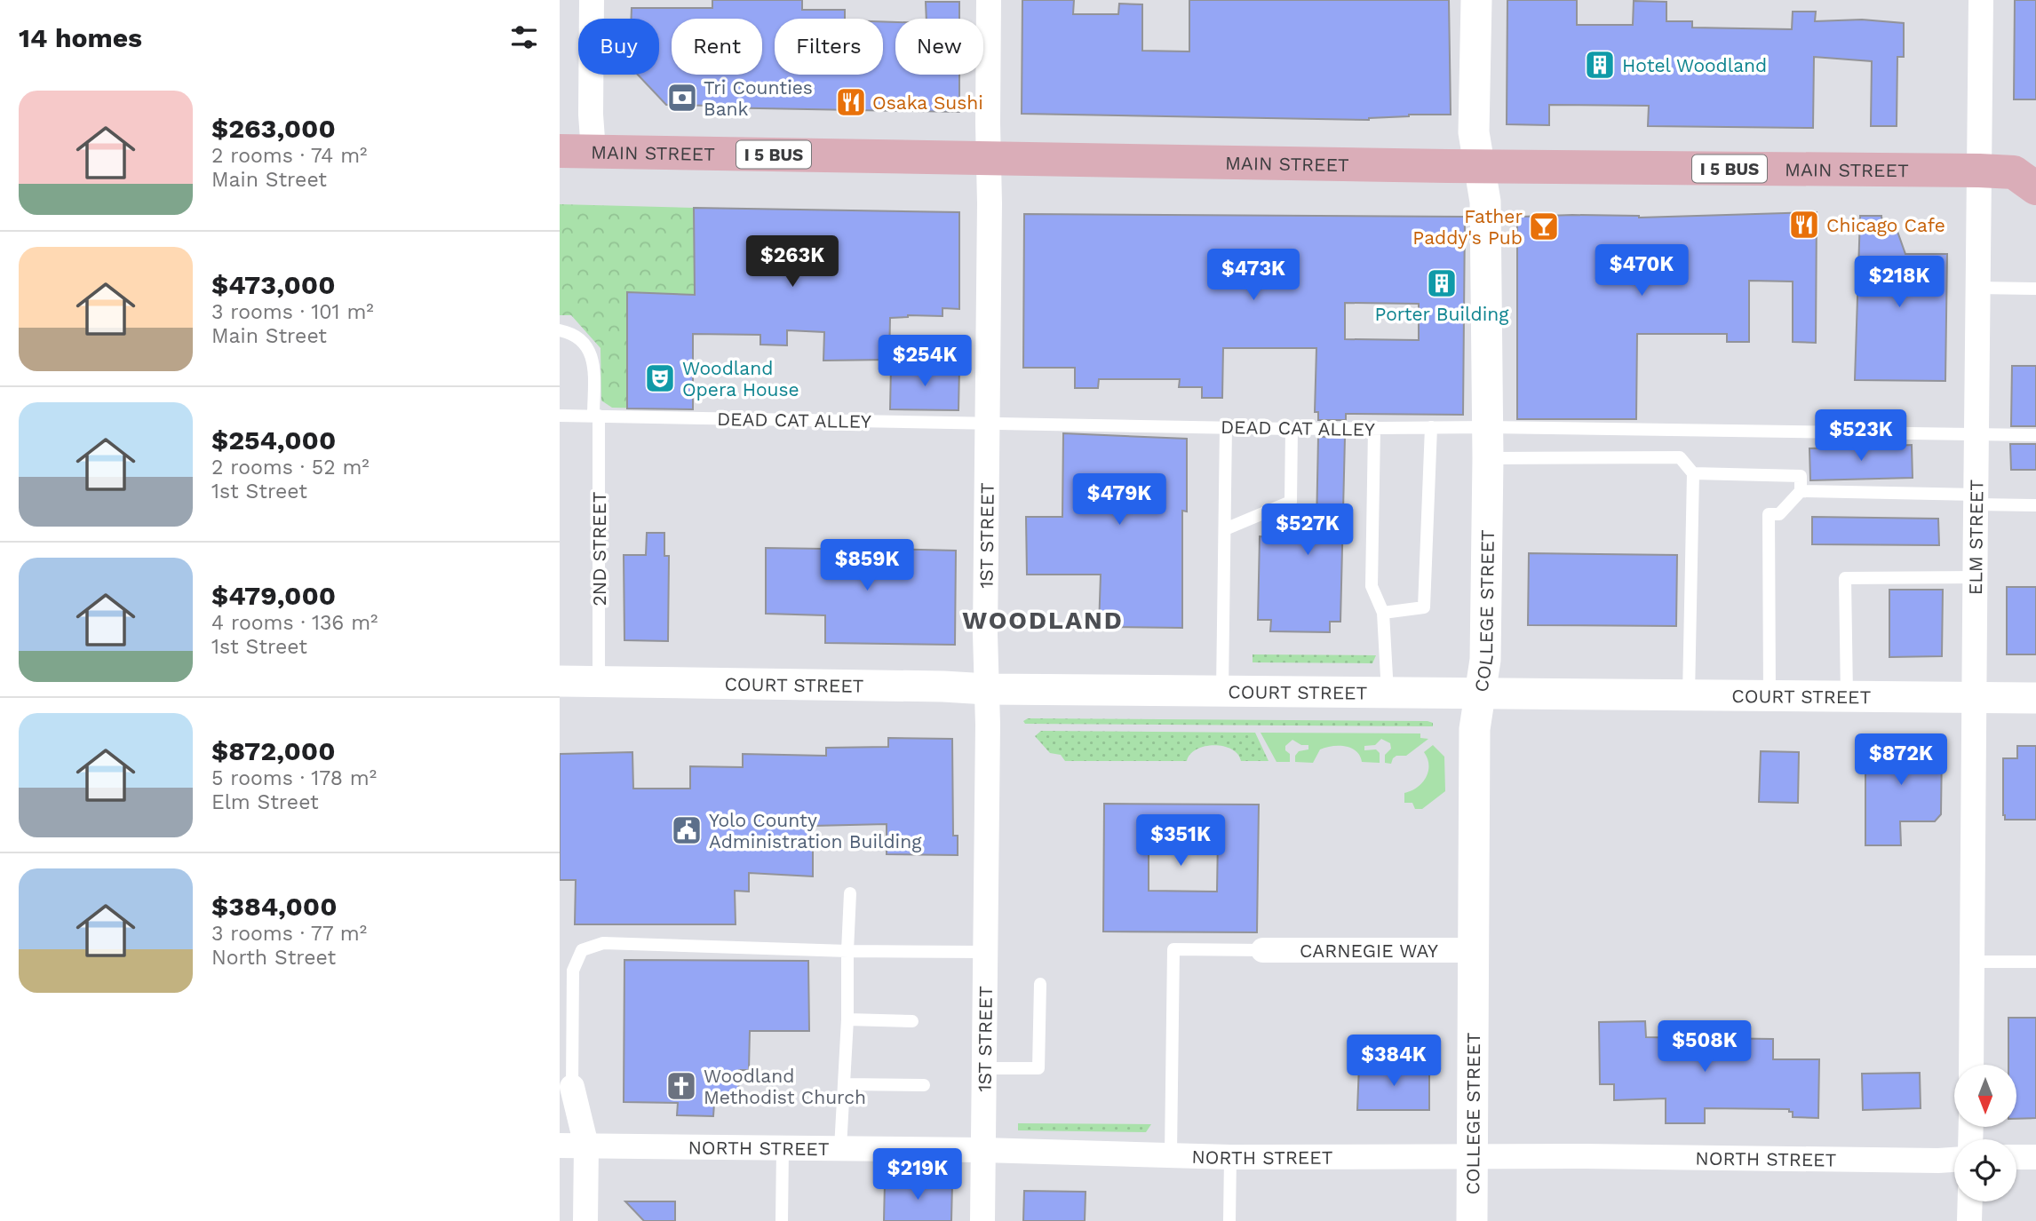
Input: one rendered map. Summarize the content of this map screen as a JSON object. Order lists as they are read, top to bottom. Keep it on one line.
{"streets":{"main road":["MAIN STREET","I 5 BUS"],"street":["1ST STREET","ELM STREET","COLLEGE STREET","COURT STREET","CARNEGIE WAY","NORTH STREET"],"lane":["DEAD CAT ALLEY","2ND STREET"]},"crossings":[["MAIN STREET","1ST STREET"],["MAIN STREET","ELM STREET"],["MAIN STREET","COLLEGE STREET"],["DEAD CAT ALLEY","1ST STREET"],["DEAD CAT ALLEY","ELM STREET"],["DEAD CAT ALLEY","2ND STREET"],["DEAD CAT ALLEY","COLLEGE STREET"],["1ST STREET","COURT STREET"],["1ST STREET","NORTH STREET"],["ELM STREET","COURT STREET"],["2ND STREET","COURT STREET"],["COLLEGE STREET","COURT STREET"],["COLLEGE STREET","CARNEGIE WAY"],["COLLEGE STREET","NORTH STREET"]],"districts":["WOODLAND"],"places":{"building":["Hotel Woodland","Porter Building"],"bank":["Tri Counties Bank"],"restaurant":["Osaka Sushi","Chicago Cafe"],"bar":["Father Paddy's Pub"],"theatre":["Woodland Opera House"],"public building":["Yolo County Administration Building"],"church":["Woodland Methodist Church"]},"north":"bottom","page":{"heading":"14 homes","chip":["Buy","Rent","Filters","New"],"list":[{"name":"$263,000","note":"2 rooms · 74 m² · Main Street"},{"name":"$473,000","note":"3 rooms · 101 m² · Main Street"},{"name":"$254,000","note":"2 rooms · 52 m² · 1st Street"},{"name":"$479,000","note":"4 rooms · 136 m² · 1st Street"},{"name":"$872,000","note":"5 rooms · 178 m² · Elm Street"},{"name":"$384,000","note":"3 rooms · 77 m² · North Street"}],"price":["$263K","$470K","$473K","$218K","$254K","$523K","$479K","$527K","$859K","$872K","$351K","$508K","$384K","$219K"]}}
